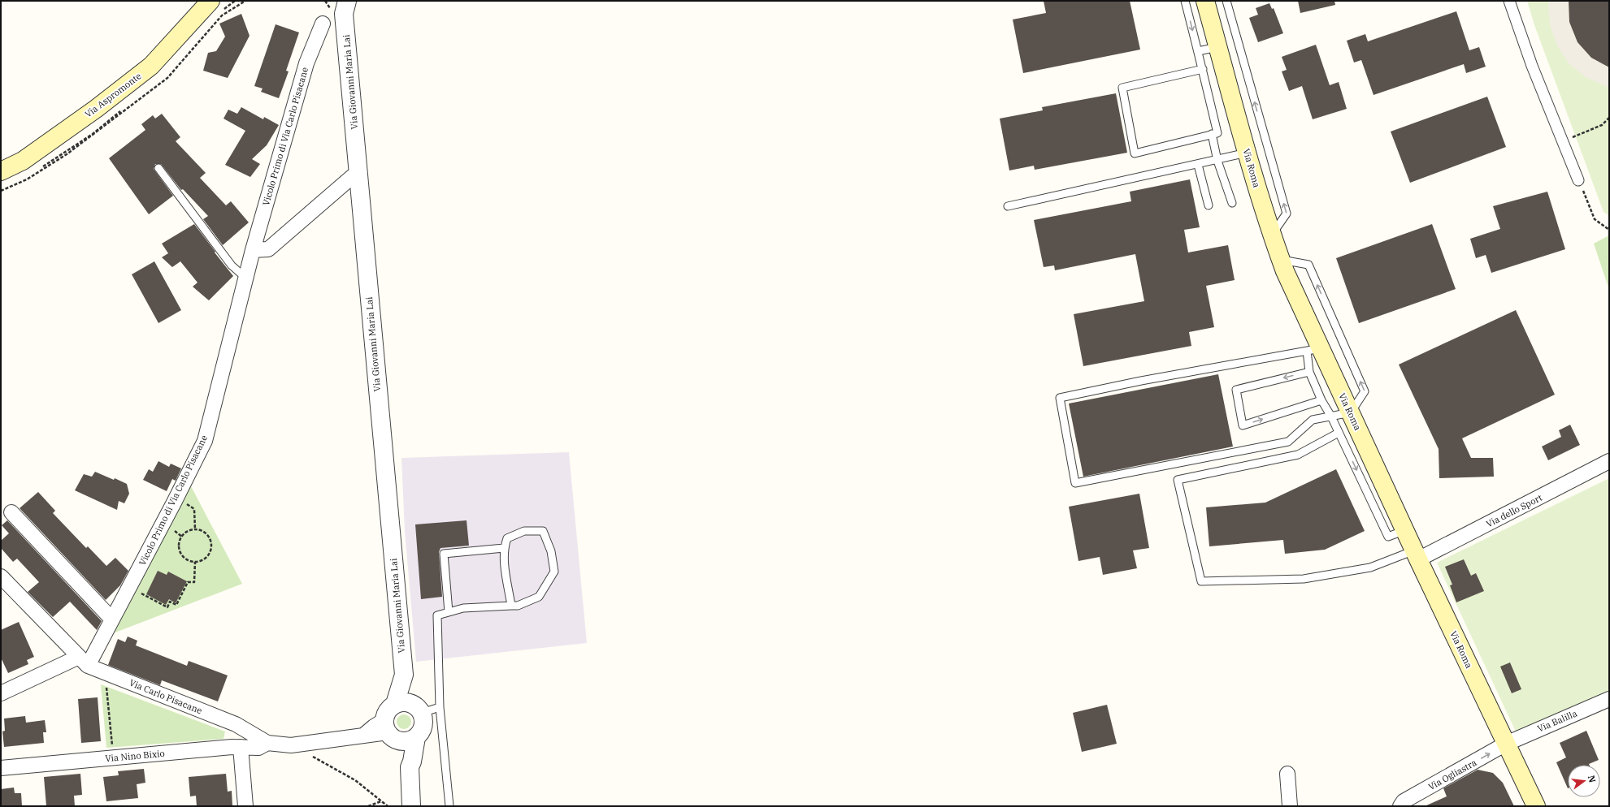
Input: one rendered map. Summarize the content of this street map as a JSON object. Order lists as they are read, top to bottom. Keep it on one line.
{"streets":{"main road":["Via Aspromonte","Via Roma"],"street":["Via Giovanni Maria Lai","Vicolo Primo di Via Carlo Pisacane","Via dello Sport","Via Carlo Pisacane","Via Balilla","Via Nino Bixio","Via Ogliastra"]},"crossings":[["Via Giovanni Maria Lai","Via Carlo Pisacane"],["Vicolo Primo di Via Carlo Pisacane","Via Carlo Pisacane"],["Via Roma","Via dello Sport"],["Via Roma","Via Balilla"],["Via Roma","Via Ogliastra"],["Via Carlo Pisacane","Via Nino Bixio"],["Via Balilla","Via Ogliastra"]],"one_way":["Via Ogliastra"],"north":"right"}
